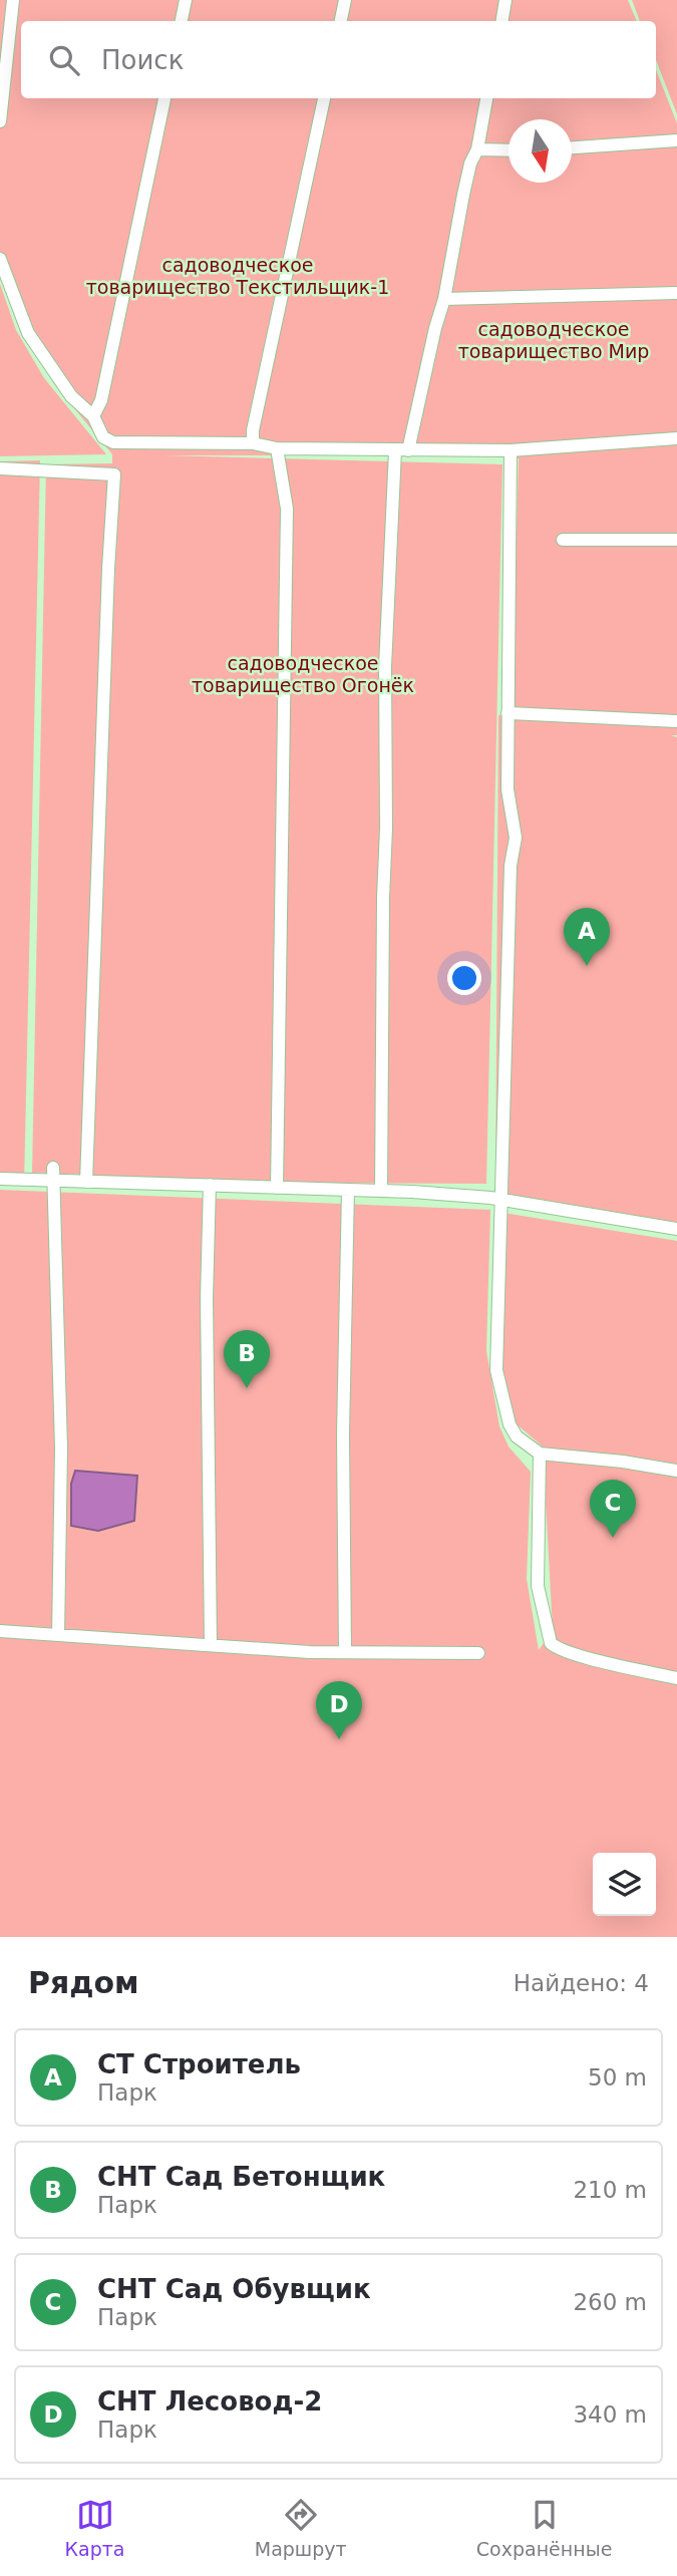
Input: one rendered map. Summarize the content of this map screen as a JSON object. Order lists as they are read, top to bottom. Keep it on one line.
{"parks":["садоводческое товарищество Текстильщик-1","садоводческое товарищество Мир","садоводческое товарищество Огонёк"],"north":"bottom","page":{"search":"Поиск","pins":["A","B","C","D"],"heading":["Рядом","Найдено: 4"],"list":[{"mark":"A","name":"СТ Строитель","note":"Парк","value":"50 m"},{"mark":"B","name":"СНТ Сад Бетонщик","note":"Парк","value":"210 m"},{"mark":"C","name":"СНТ Сад Обувщик","note":"Парк","value":"260 m"},{"mark":"D","name":"СНТ Лесовод-2","note":"Парк","value":"340 m"}],"nav":["Карта","Маршрут","Сохранённые"]}}
